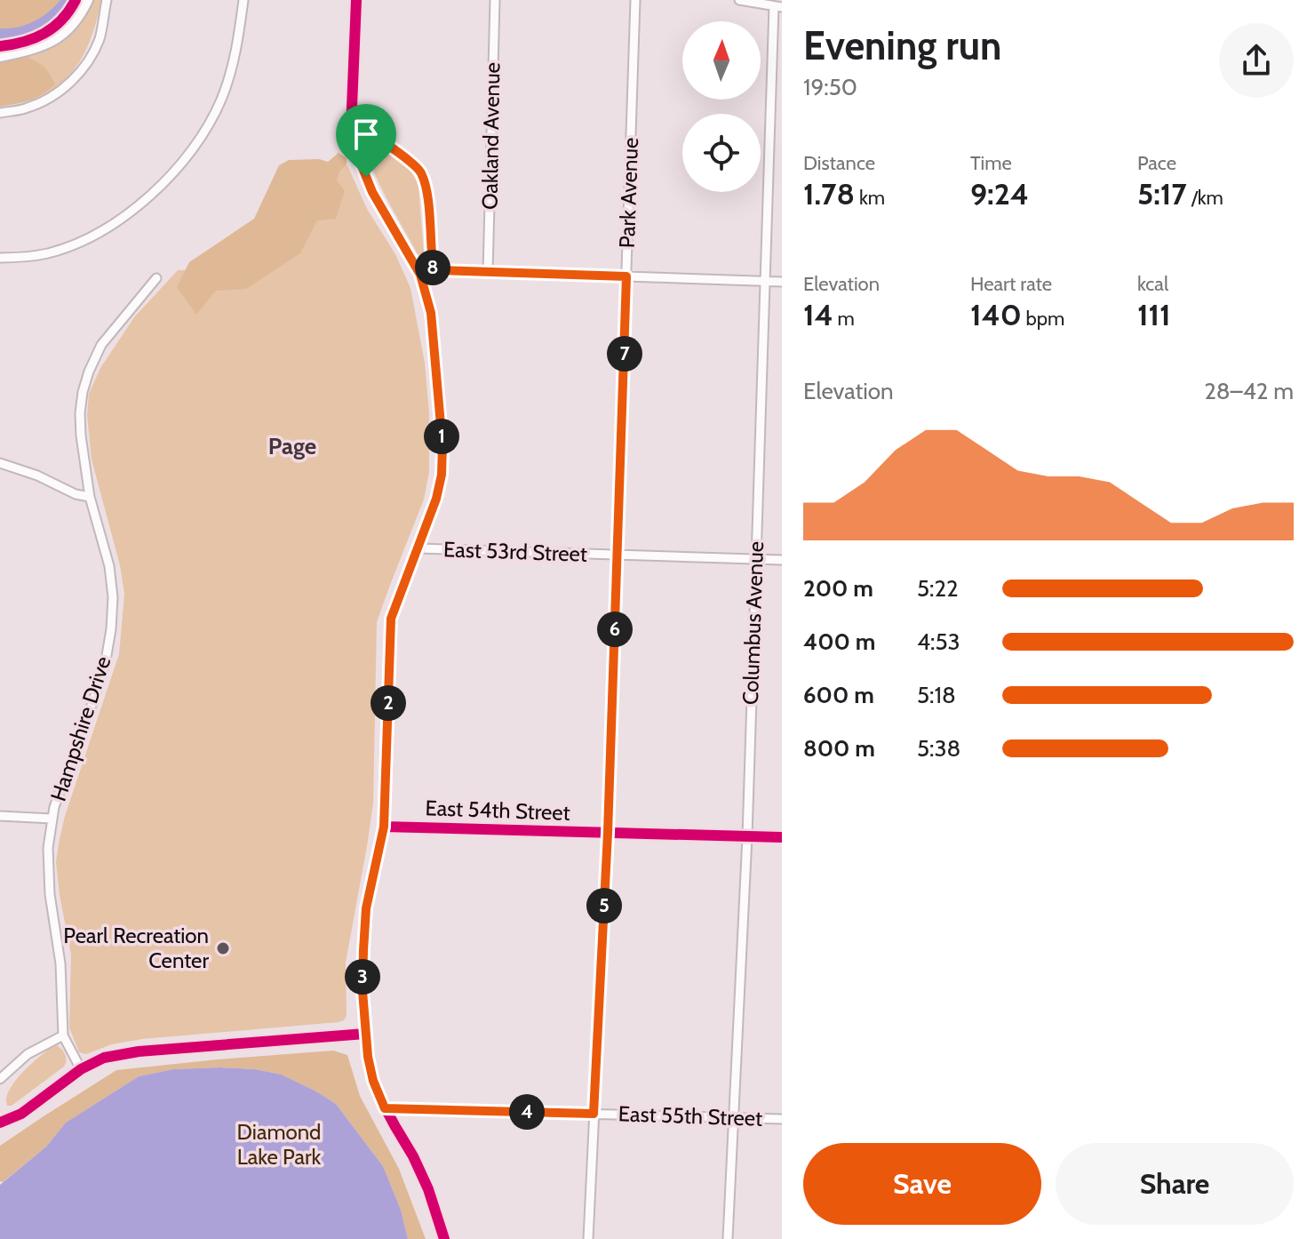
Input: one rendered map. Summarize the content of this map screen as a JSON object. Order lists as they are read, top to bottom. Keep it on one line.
{"streets":{"street":["Oakland Avenue","Park Avenue","East 53rd Street","Columbus Avenue","Hampshire Drive","East 54th Street","East 55th Street"]},"crossings":[["Park Avenue","East 53rd Street"],["Park Avenue","East 54th Street"],["Park Avenue","East 55th Street"],["East 53rd Street","Columbus Avenue"],["Columbus Avenue","East 54th Street"],["Columbus Avenue","East 55th Street"]],"districts":["Page"],"parks":["Diamond Lake Park"],"places":["Pearl Recreation Center"],"north":"top","page":{"heading":["Evening run","19:50"],"stats":[["Distance","1.78 km"],["Time","9:24"],["Pace","5:17 /km"],["Elevation","14 m"],["Heart rate","140 bpm"],["kcal","111"]],"pins":["8","7","1","6","2","5","3","4"],"chart":["Elevation","28–42 m"],"list":[{"name":"200 m","note":"5:22"},{"name":"400 m","note":"4:53"},{"name":"600 m","note":"5:18"},{"name":"800 m","note":"5:38"}],"buttons":["Save","Share"]}}
